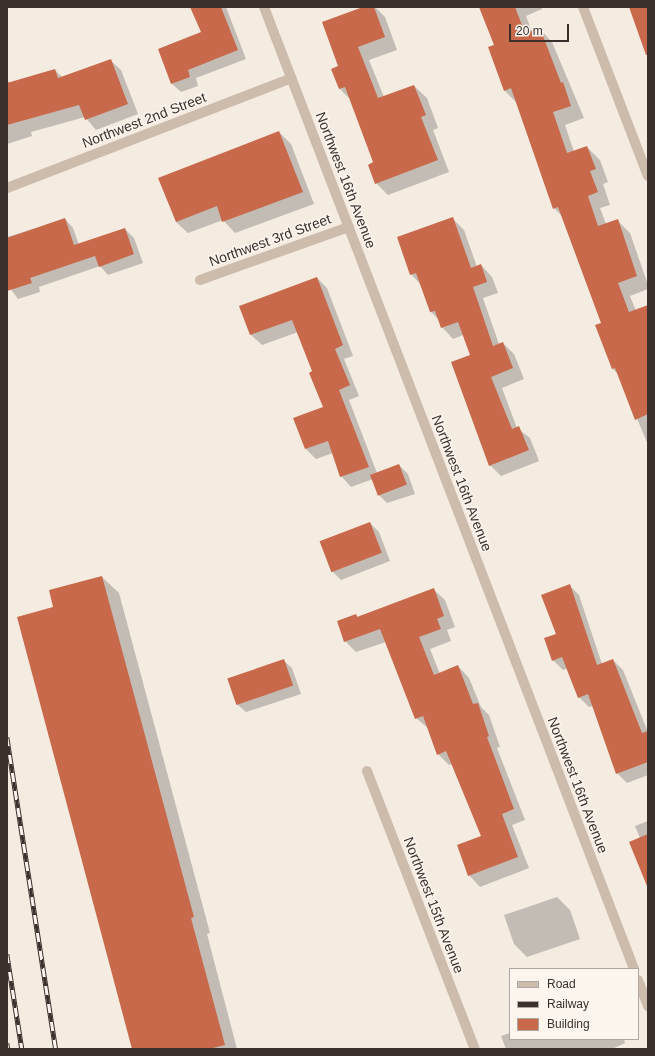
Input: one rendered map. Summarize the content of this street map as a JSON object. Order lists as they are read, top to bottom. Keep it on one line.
{"streets":{"street":["Northwest 2nd Street","Northwest 16th Avenue","Northwest 3rd Street","Northwest 15th Avenue"]},"crossings":[["Northwest 2nd Street","Northwest 16th Avenue"],["Northwest 16th Avenue","Northwest 3rd Street"]],"legend":["Road","Railway","Building"],"scale_bar":"20 m"}
